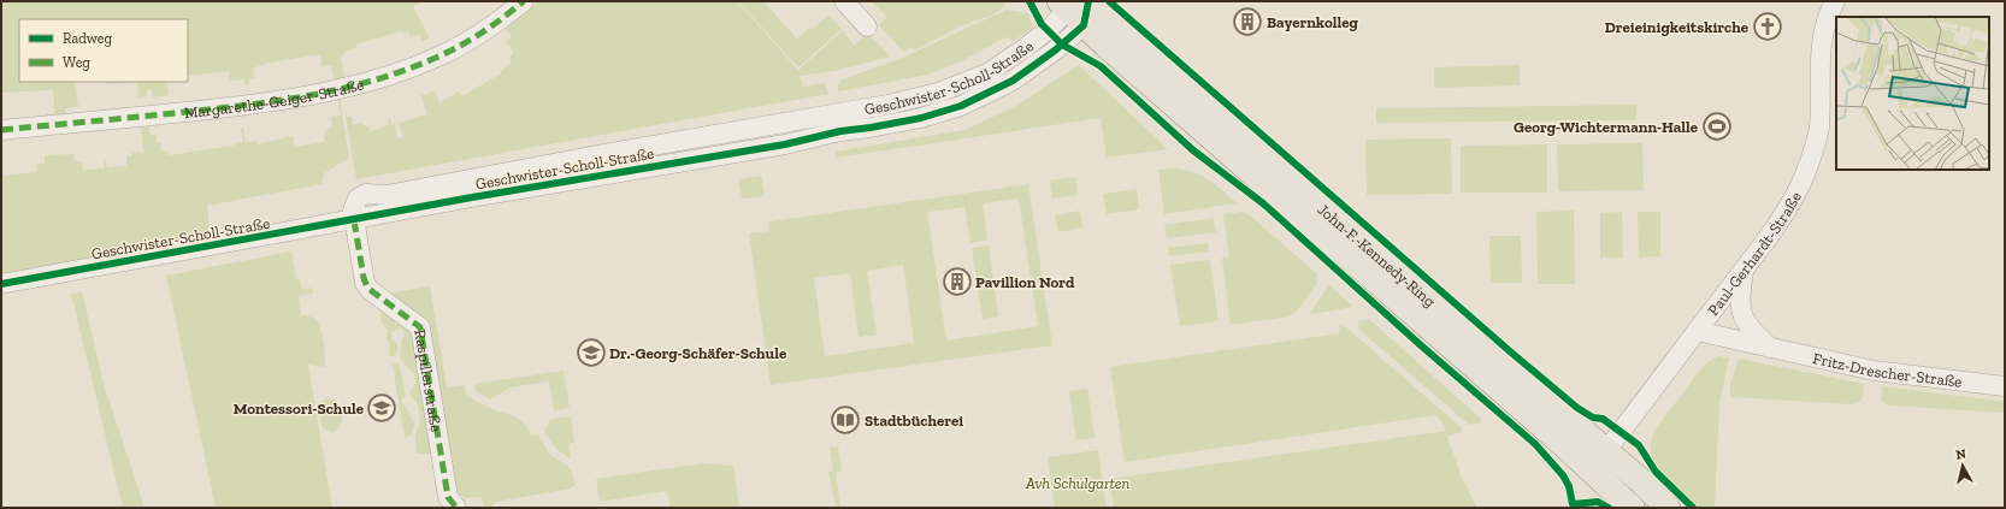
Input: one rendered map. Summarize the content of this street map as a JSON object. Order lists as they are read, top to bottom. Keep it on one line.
{"streets":{"main road":["John-F.-Kennedy-Ring"],"street":["Geschwister-Scholl-Straße","Margarethe-Geiger-Straße","Paul-Gerhardt-Straße","Fritz-Drescher-Straße","Raspillerstraße"]},"crossings":[["Geschwister-Scholl-Straße","John-F.-Kennedy-Ring"],["Geschwister-Scholl-Straße","Raspillerstraße"],["Paul-Gerhardt-Straße","John-F.-Kennedy-Ring"],["Paul-Gerhardt-Straße","Fritz-Drescher-Straße"]],"parks":["Avh Schulgarten"],"places":{"building":["Bayernkolleg","Pavillion Nord"],"church":["Dreieinigkeitskirche"],"sports":["Georg-Wichtermann-Halle"],"school or university":["Dr.-Georg-Schäfer-Schule","Montessori-Schule"],"library":["Stadtbücherei"]},"legend":["Radweg","Weg"],"north":"top"}
